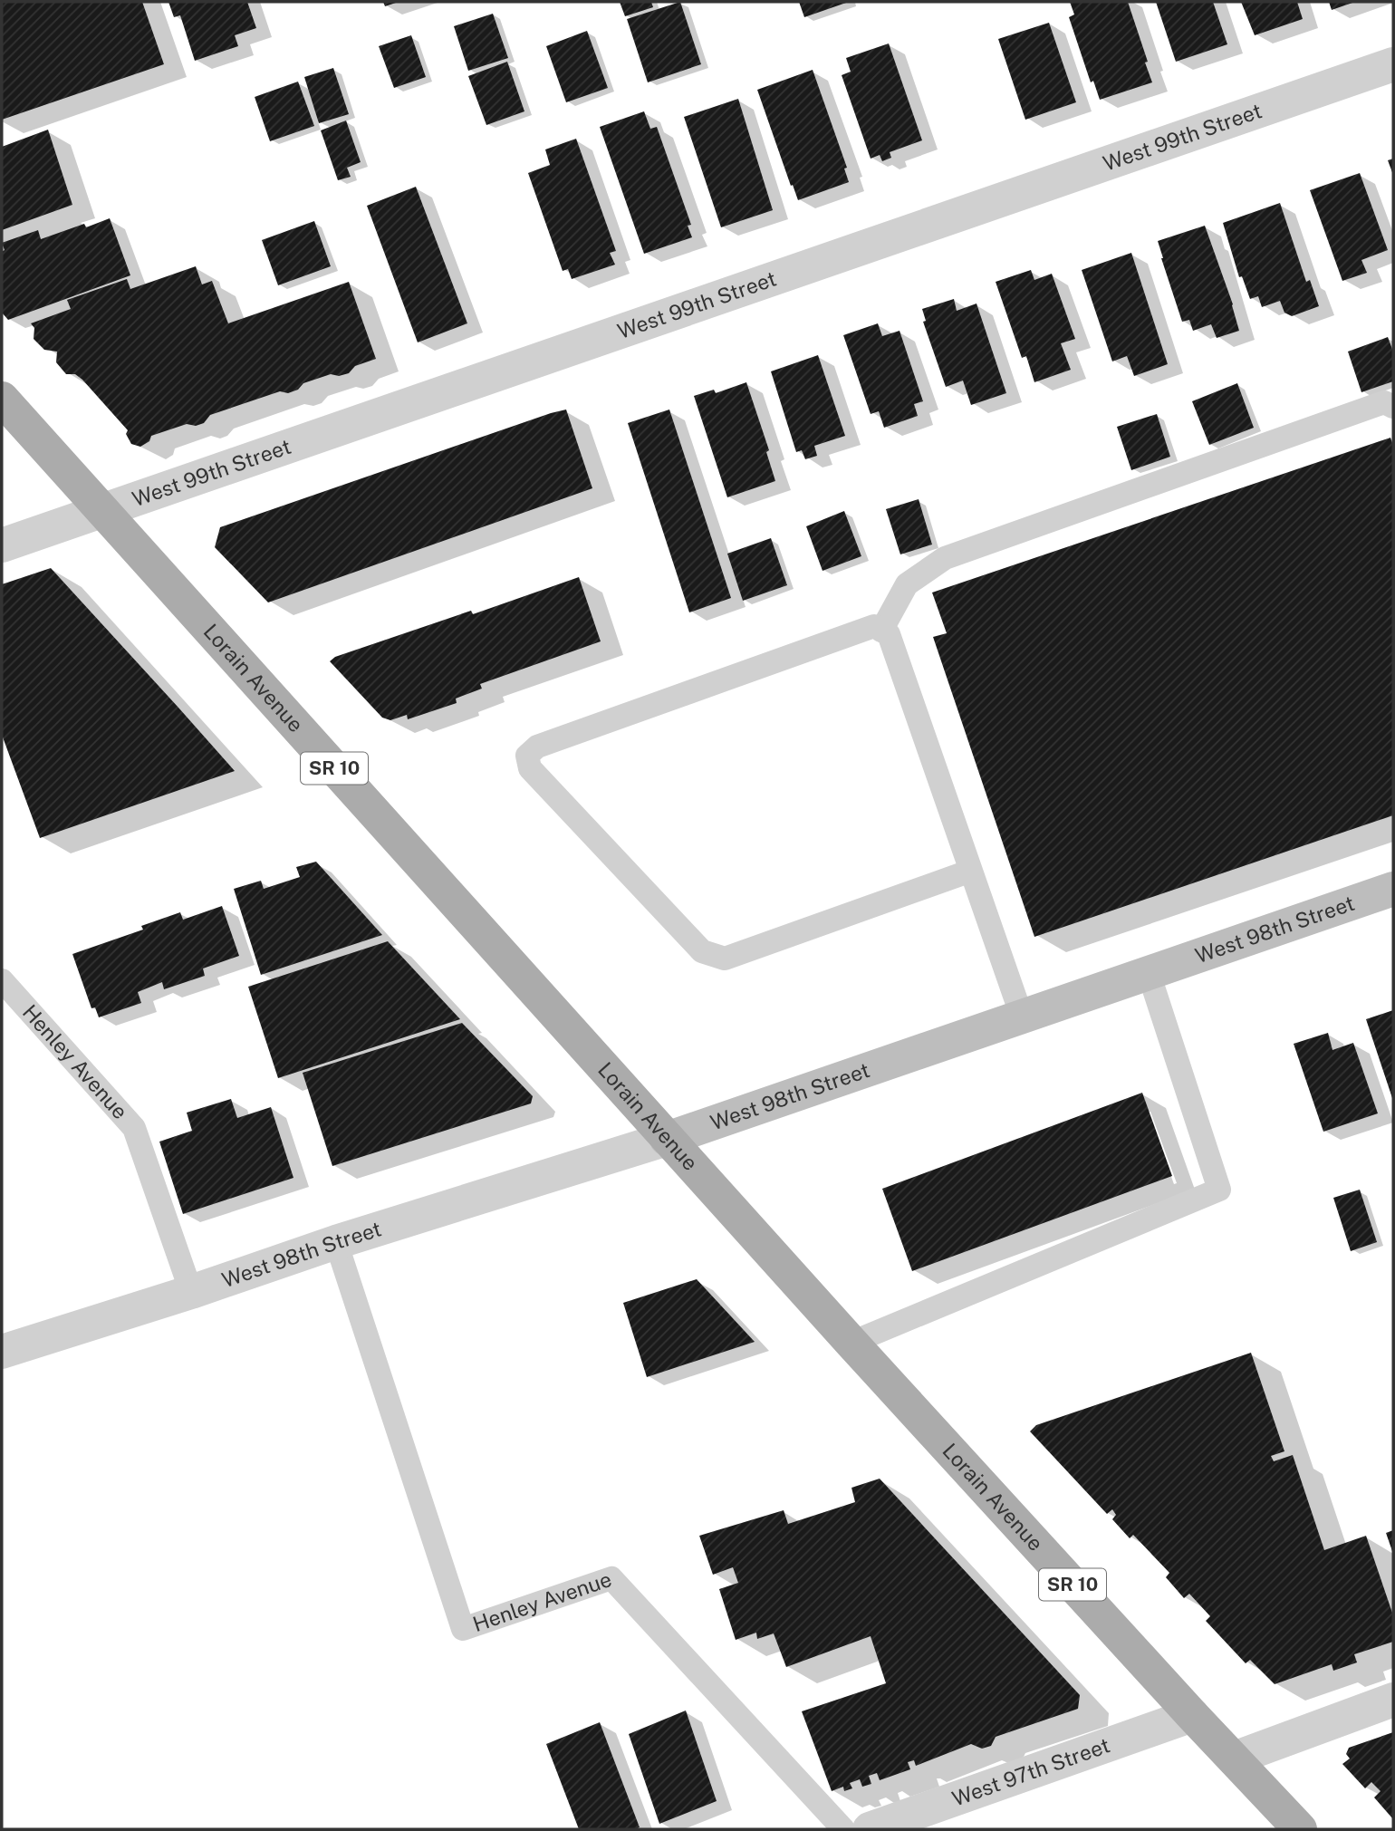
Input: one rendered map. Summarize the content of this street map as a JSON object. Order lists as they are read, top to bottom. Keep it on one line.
{"streets":{"main road":["Lorain Avenue","SR 10"],"street":["West 99th Street","West 98th Street","West 97th Street"],"lane":["Henley Avenue"]},"crossings":[["West 99th Street","Lorain Avenue"],["Lorain Avenue","West 98th Street"],["Lorain Avenue","West 97th Street"],["West 98th Street","Henley Avenue"]]}
